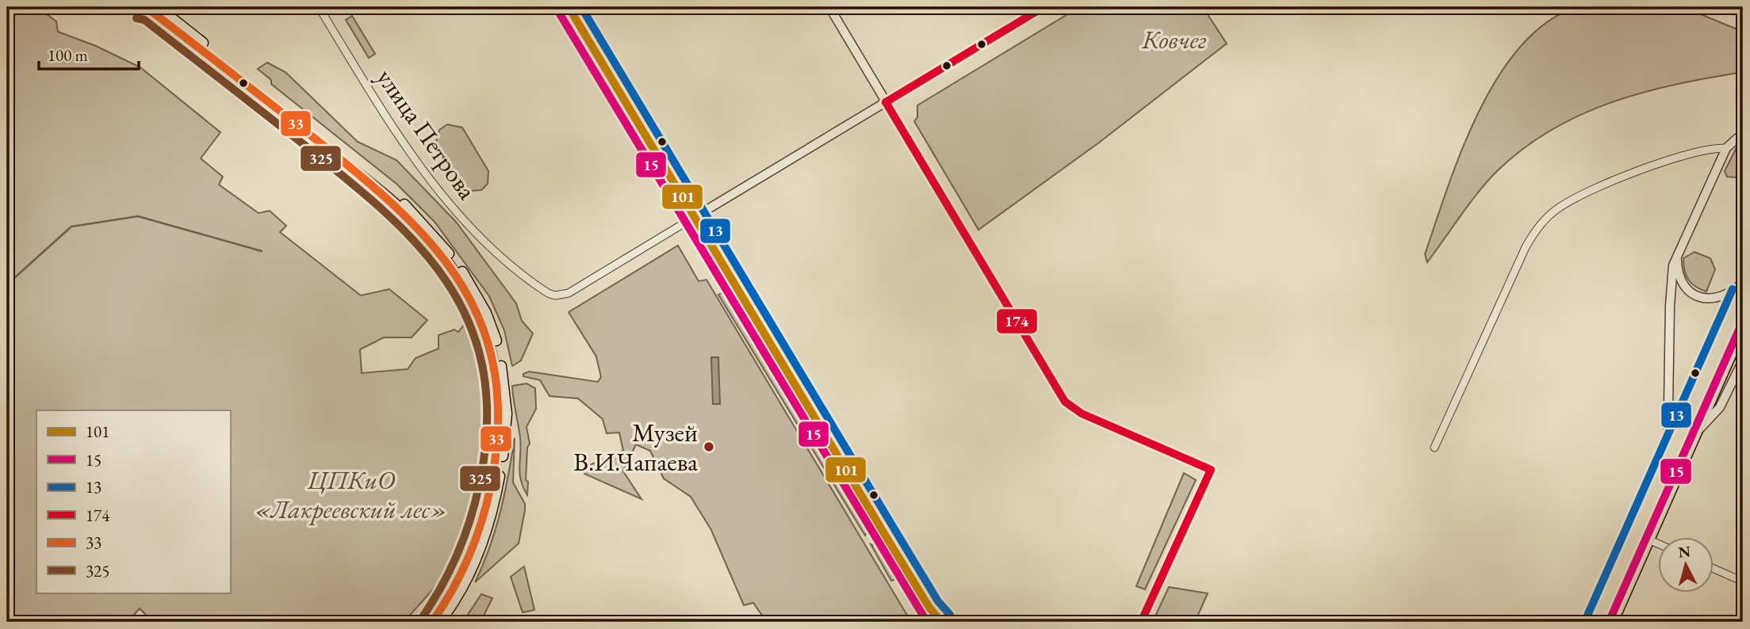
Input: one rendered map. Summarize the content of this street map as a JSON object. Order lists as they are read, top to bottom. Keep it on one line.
{"streets":{"street":["улица Петрова"]},"parks":["Ковчег","ЦПКиО «Лакреевский лес»"],"places":["Музей В.И.Чапаева"],"lines":["transit line 101","transit line 13","transit line 174","transit line 33","transit line 15","transit line 325"],"legend":["101","15","13","174","33","325"],"scale_bar":"100 m","north":"top"}
